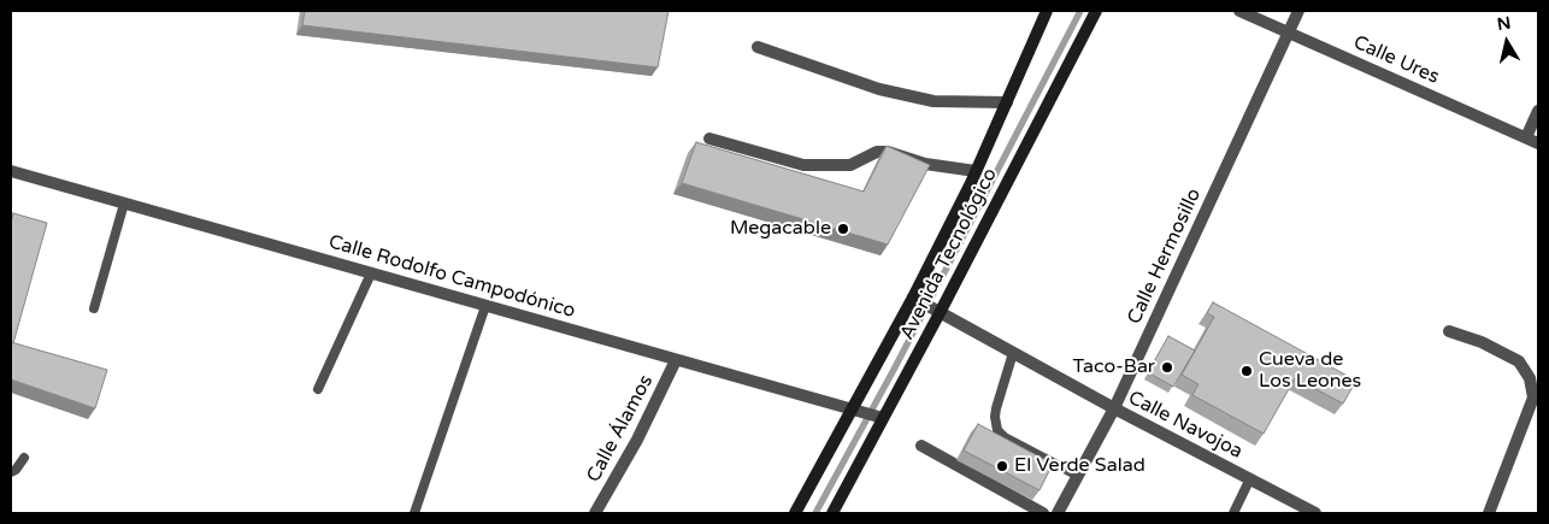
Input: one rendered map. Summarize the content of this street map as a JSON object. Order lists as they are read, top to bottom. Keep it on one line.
{"streets":{"main road":["Avenida Tecnológico"],"street":["Calle Ures","Calle Hermosillo","Calle Rodolfo Campodónico","Calle Navojoa","Calle Álamos"]},"crossings":[["Calle Ures","Calle Hermosillo"],["Avenida Tecnológico","Calle Rodolfo Campodónico"],["Avenida Tecnológico","Calle Navojoa"],["Calle Hermosillo","Calle Navojoa"],["Calle Rodolfo Campodónico","Calle Álamos"]],"places":["Megacable","Taco-Bar","Cueva de Los Leones","El Verde Salad"],"north":"top"}
